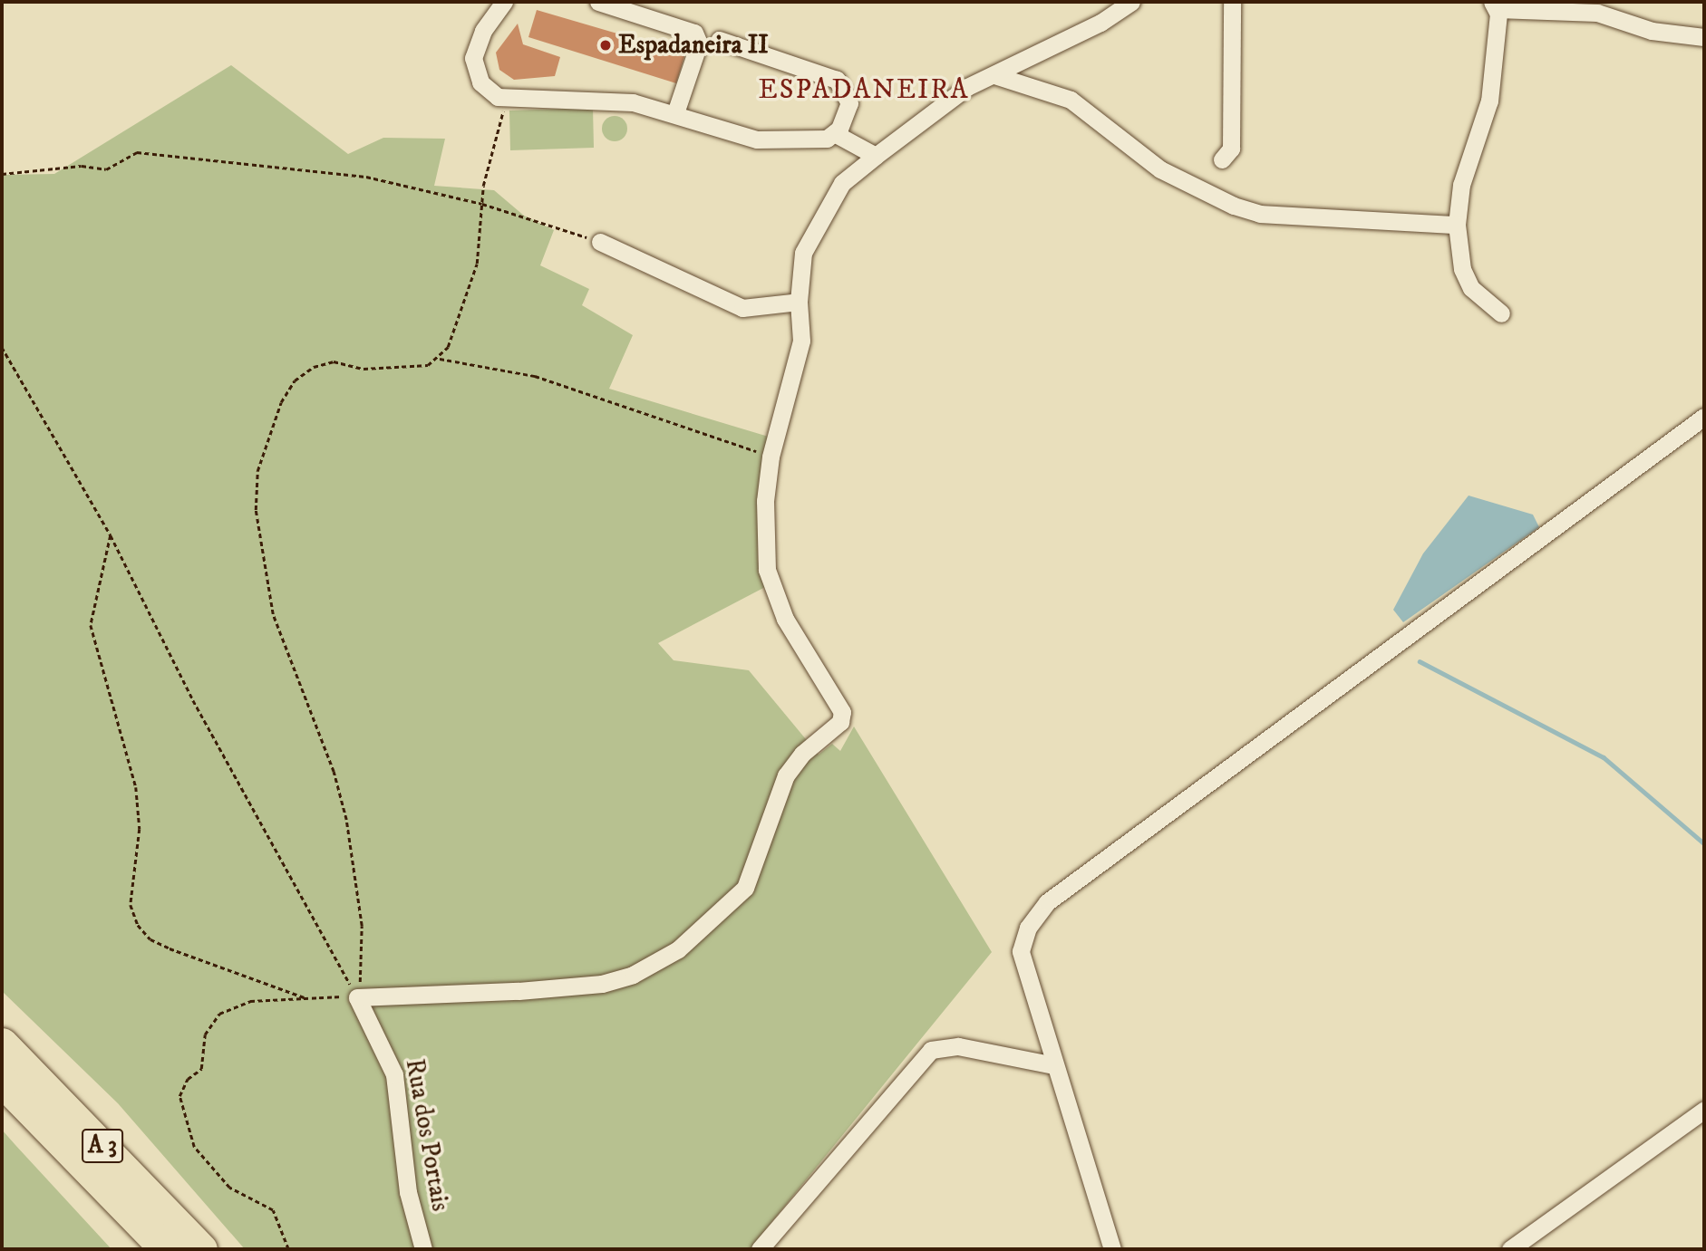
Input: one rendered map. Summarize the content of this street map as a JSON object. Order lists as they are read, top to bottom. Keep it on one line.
{"streets":{"highway":["A 3"],"street":["Rua dos Portais"]},"districts":["ESPADANEIRA"],"places":["Espadaneira II"]}
